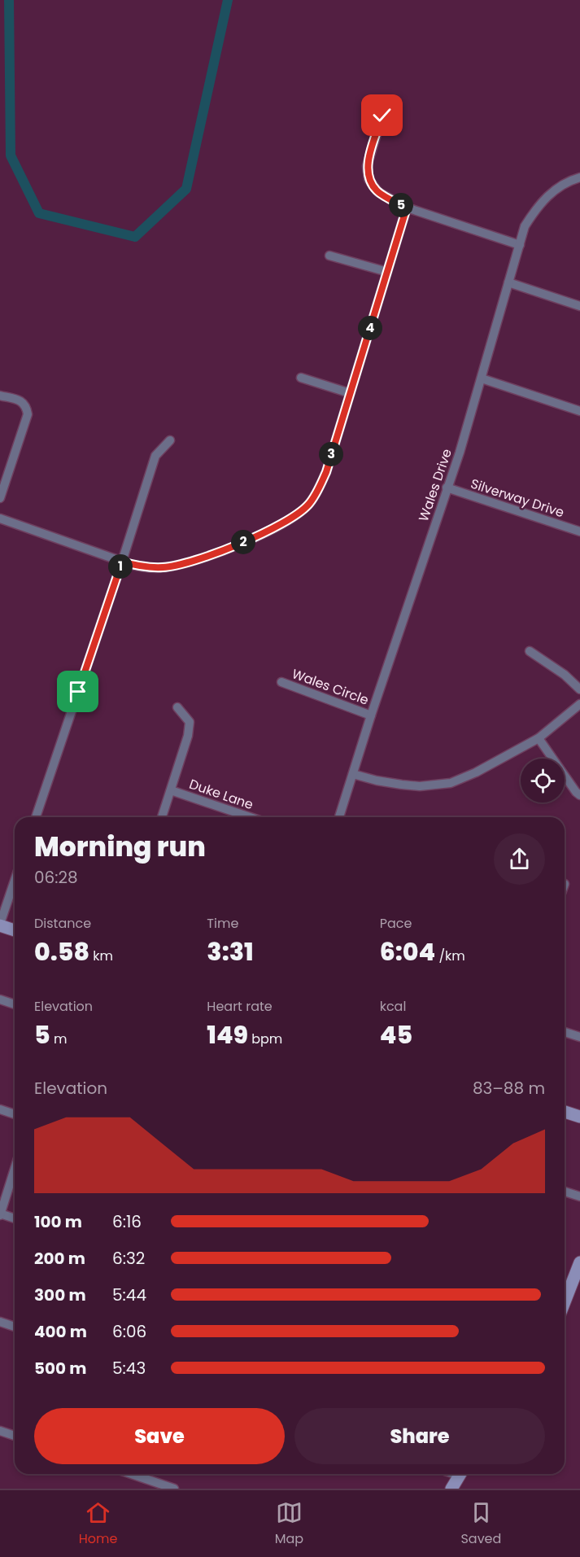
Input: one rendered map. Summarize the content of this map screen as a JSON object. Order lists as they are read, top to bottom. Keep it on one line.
{"streets":{"street":["Wales Drive","Silverway Drive","Wales Circle","Duke Lane"]},"crossings":[["Wales Drive","Silverway Drive"],["Wales Drive","Wales Circle"]],"page":{"pins":["5","4","3","2","1"],"heading":["Morning run","06:28"],"stats":[["Distance","0.58 km"],["Time","3:31"],["Pace","6:04 /km"],["Elevation","5 m"],["Heart rate","149 bpm"],["kcal","45"]],"chart":["Elevation","83–88 m"],"list":[{"name":"100 m","note":"6:16"},{"name":"200 m","note":"6:32"},{"name":"300 m","note":"5:44"},{"name":"400 m","note":"6:06"},{"name":"500 m","note":"5:43"}],"buttons":["Save","Share"],"tabs":["Home","Map","Saved"]}}
